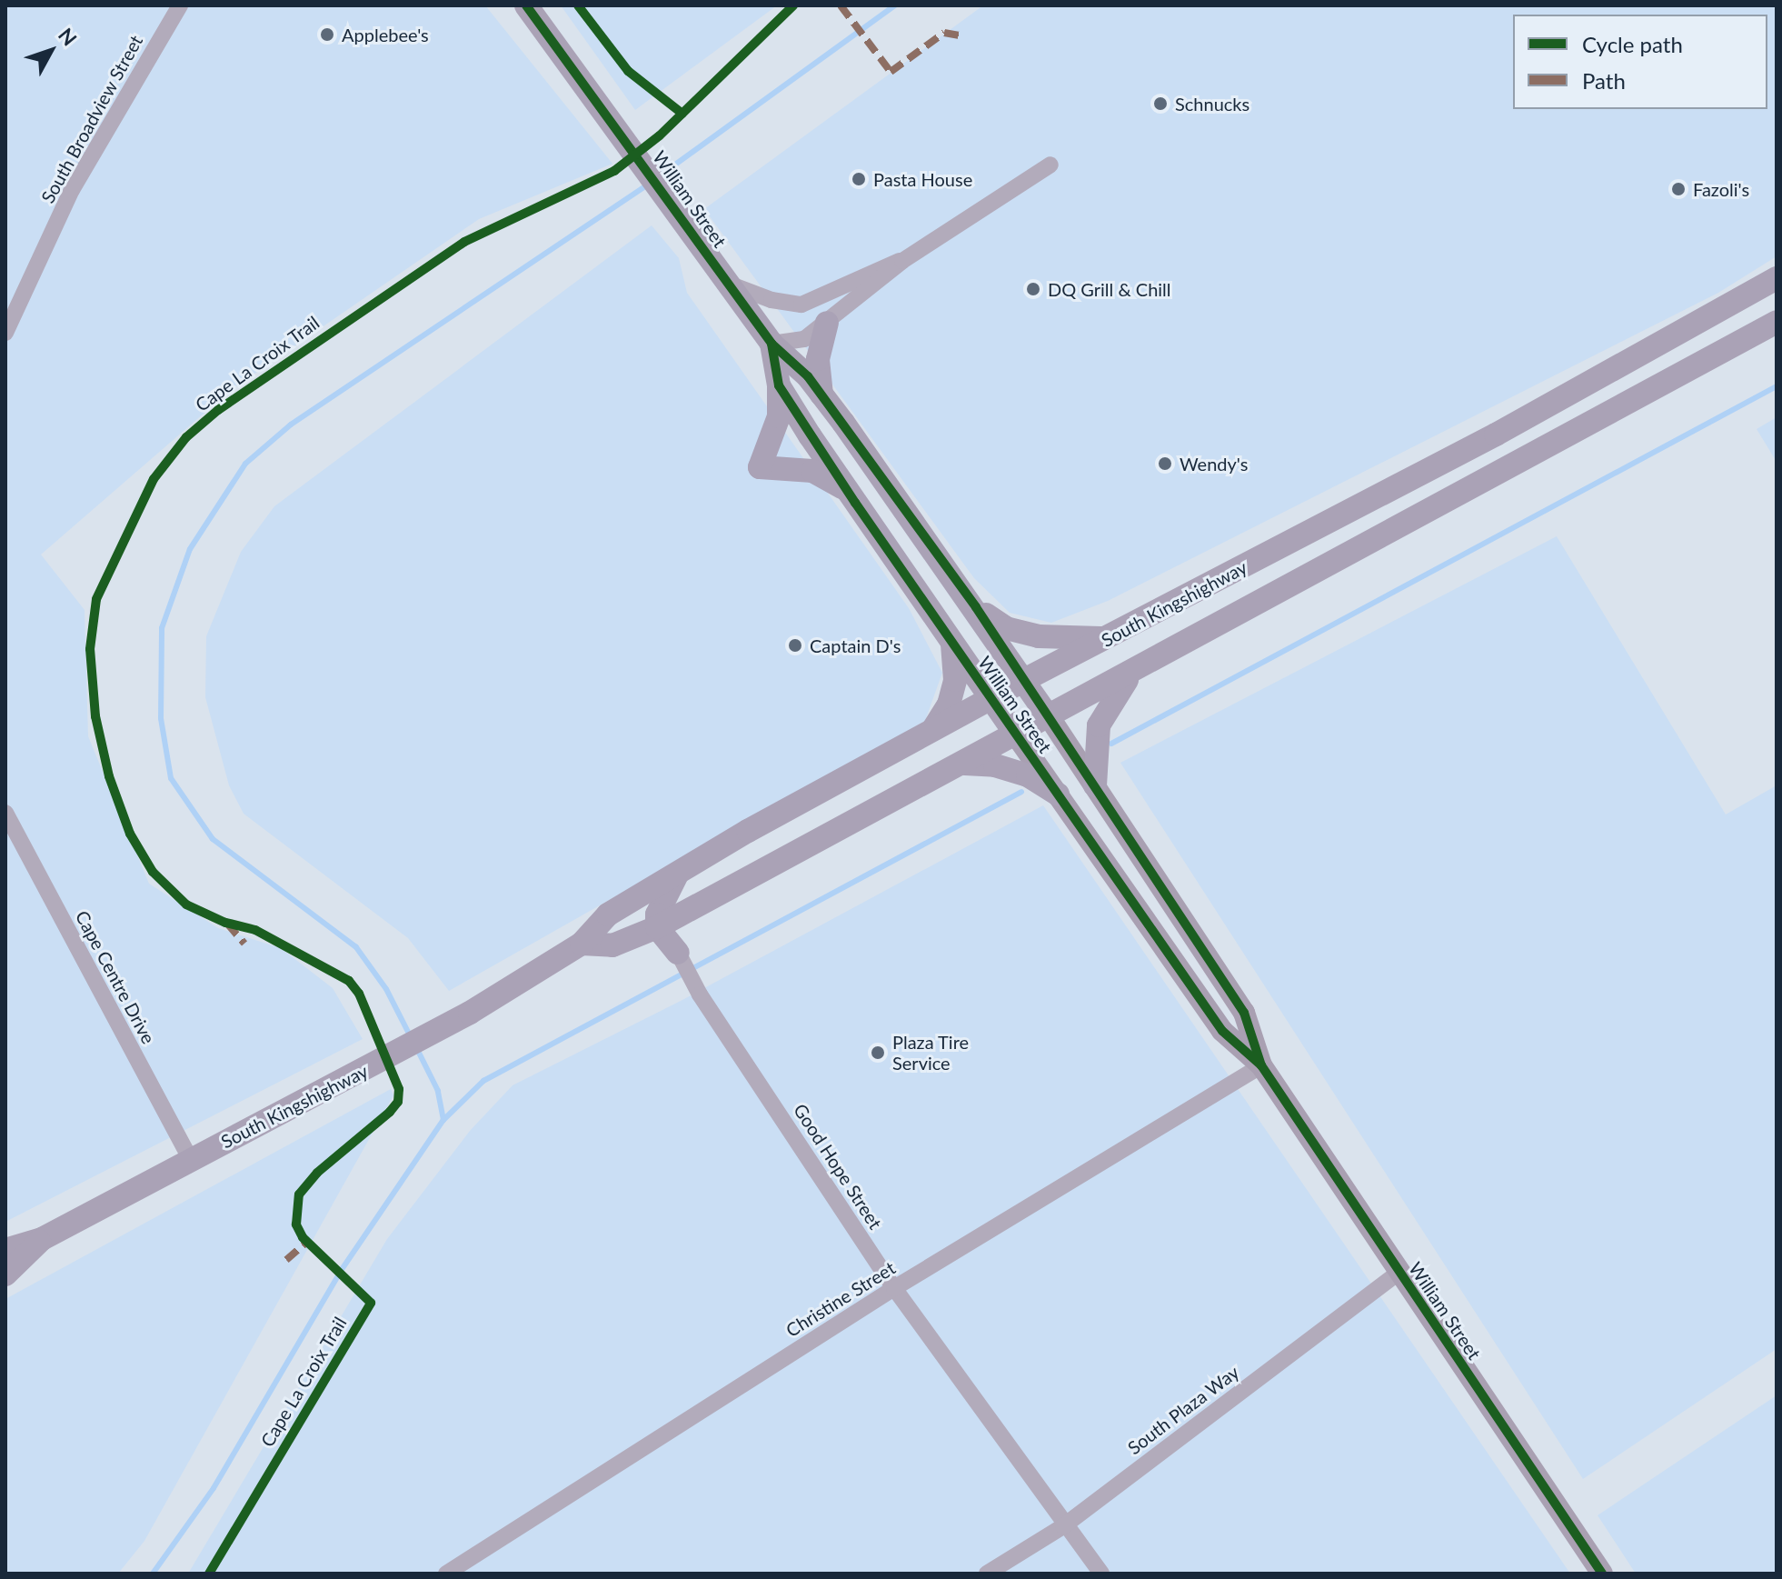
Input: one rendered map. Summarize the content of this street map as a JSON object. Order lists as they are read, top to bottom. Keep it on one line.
{"streets":{"main road":["William Street","South Kingshighway"],"street":["South Broadview Street","Cape Centre Drive","Good Hope Street","Christine Street","South Plaza Way"],"cycle path":["Cape La Croix Trail"]},"crossings":[["William Street","South Kingshighway"],["William Street","Christine Street"],["William Street","South Plaza Way"],["South Kingshighway","Cape Centre Drive"],["Good Hope Street","Christine Street"],["Good Hope Street","South Plaza Way"]],"places":["Applebee's","Schnucks","Pasta House","Fazoli's","DQ Grill & Chill","Wendy's","Captain D's","Plaza Tire Service"],"legend":["Cycle path","Path"],"north":"top right"}
